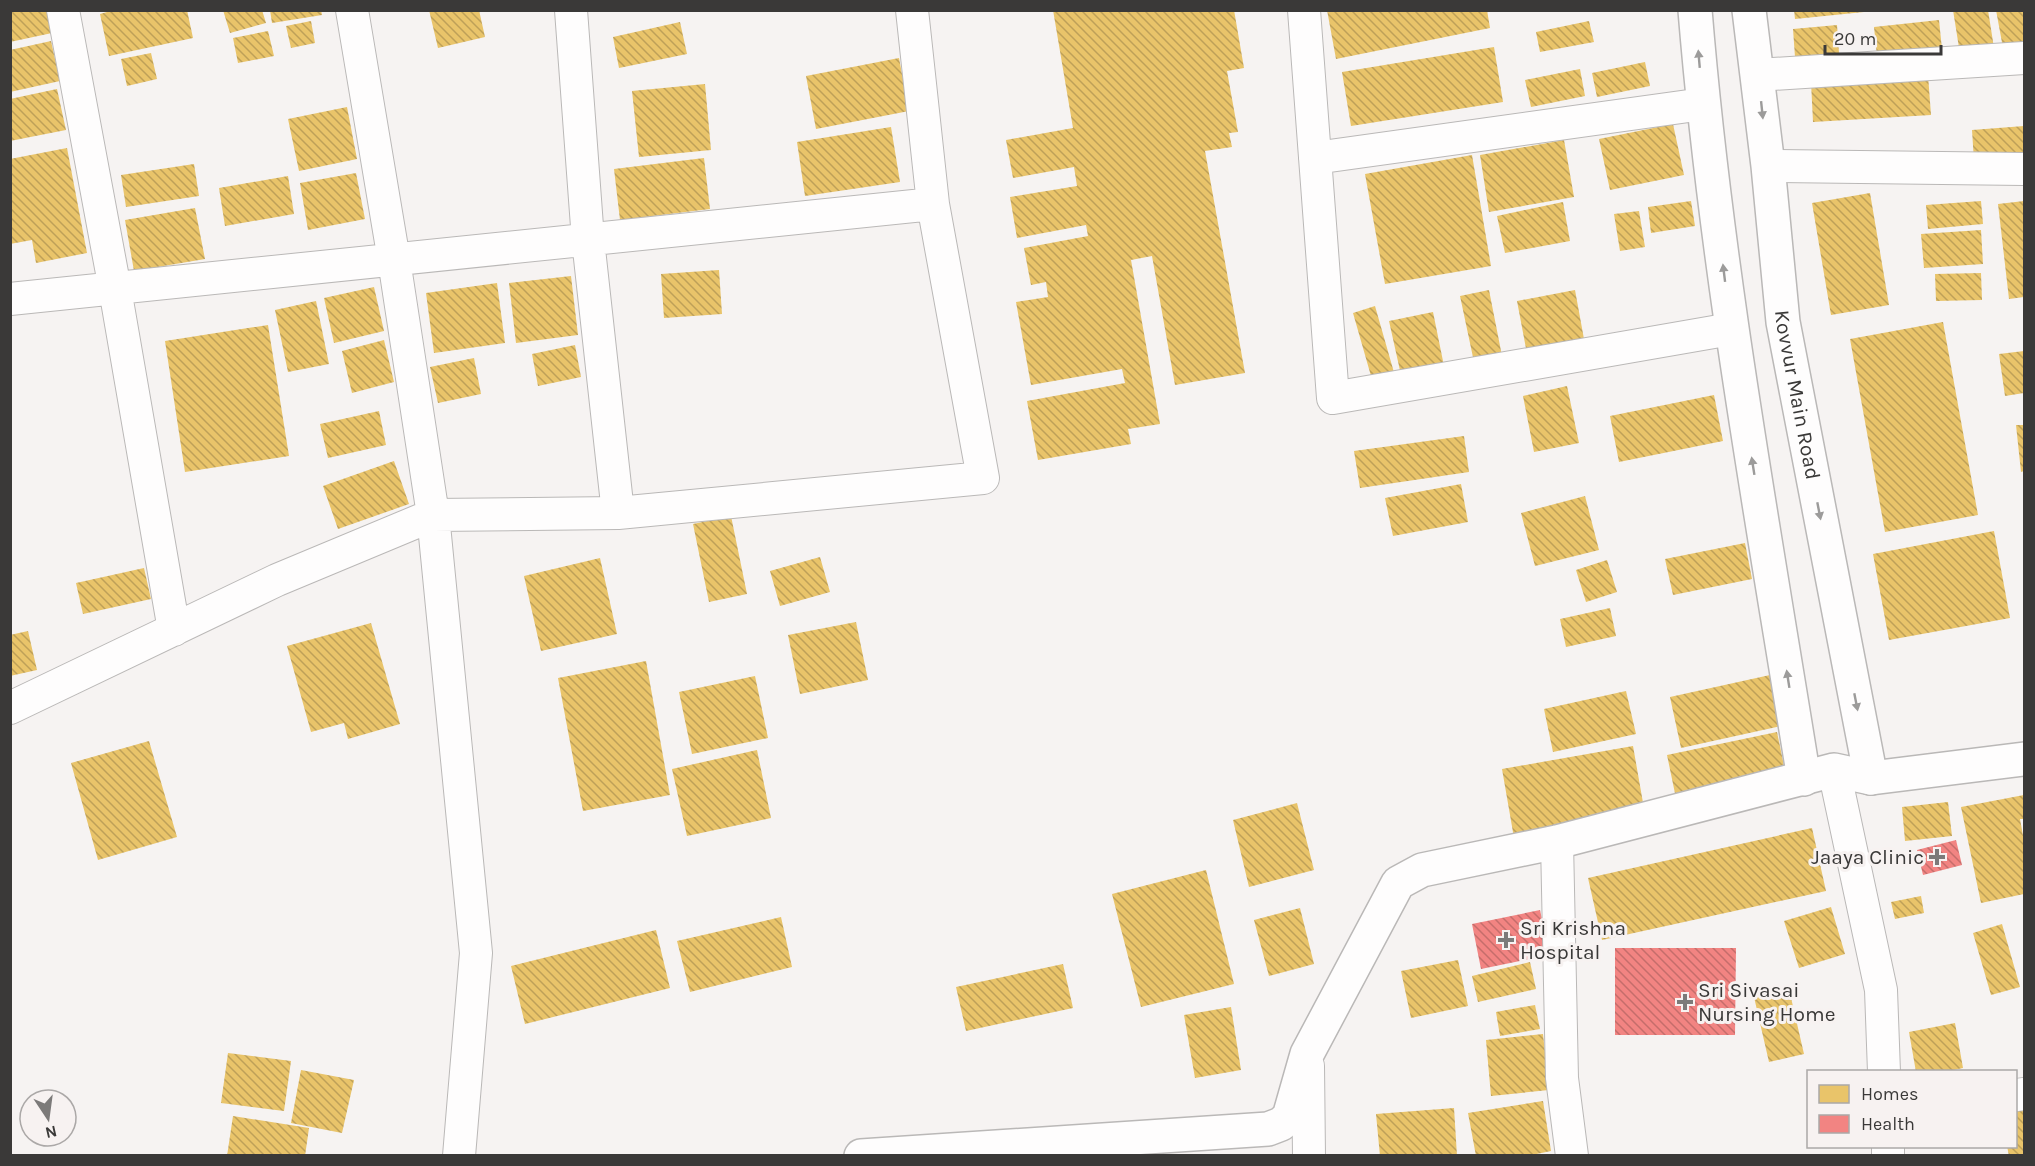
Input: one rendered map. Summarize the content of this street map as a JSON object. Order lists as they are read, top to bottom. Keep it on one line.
{"streets":{"street":["Kovvur Main Road"]},"places":{"health":["Jaaya Clinic","Sri Krishna Hospital","Sri Sivasai Nursing Home"]},"legend":["Homes","Health"],"scale_bar":"20 m","north":"bottom"}
